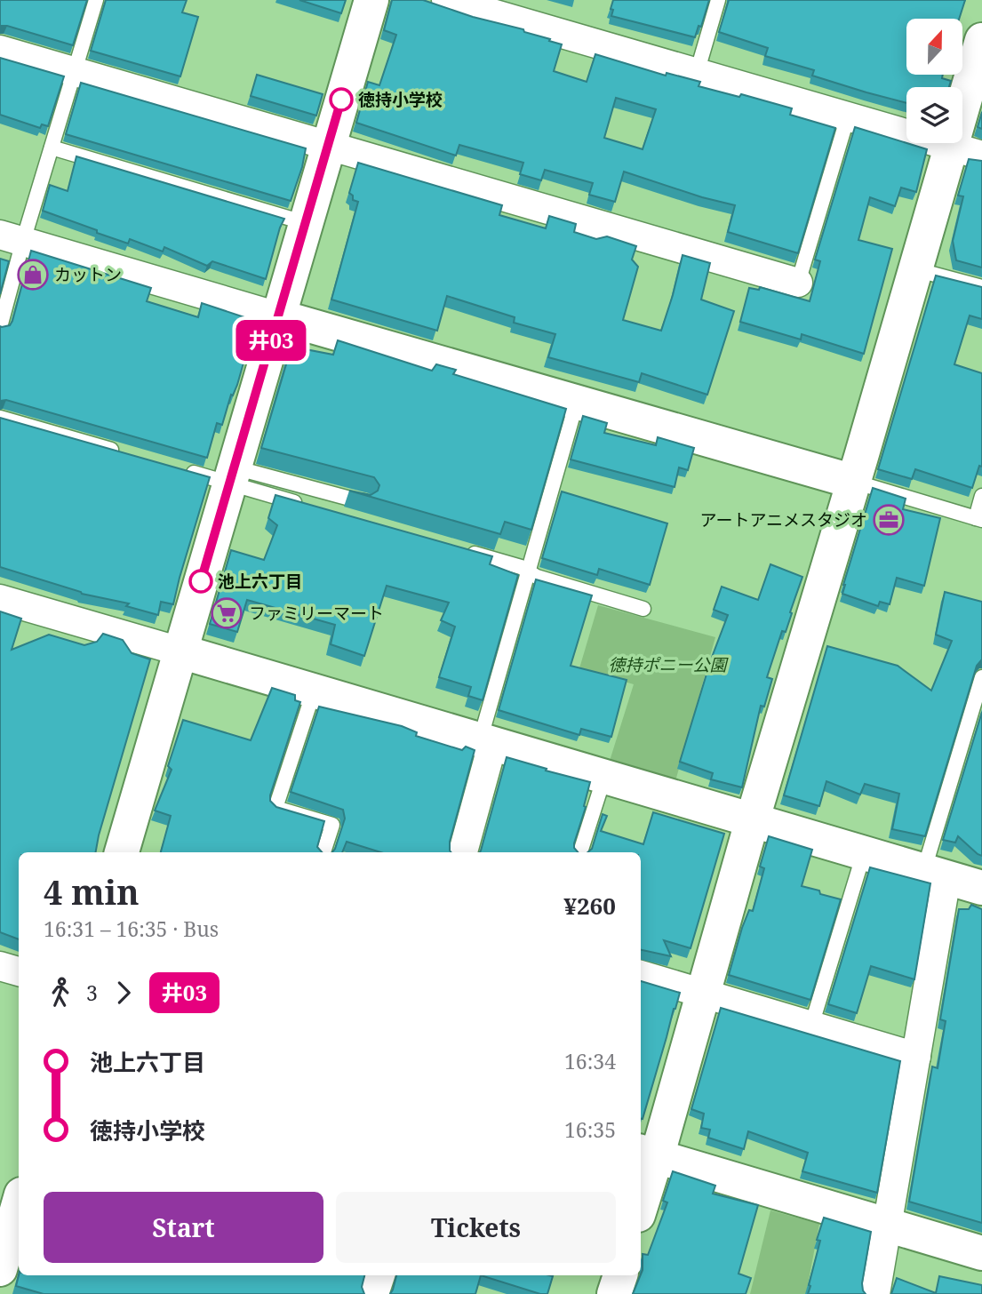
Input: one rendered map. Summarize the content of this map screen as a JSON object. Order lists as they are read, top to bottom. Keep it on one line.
{"parks":["徳持ポニー公園"],"places":{"other":["徳持小学校","池上六丁目"],"shop":["カットン"],"office":["アートアニメスタジオ"],"supermarket":["ファミリーマート"]},"lines":["bus line 井03"],"north":"top","page":{"on_map":"井03","heading":["4 min","16:31 – 16:35 · Bus","¥260"],"legs":["3","井03"],"list":[{"name":"池上六丁目","value":"16:34"},{"name":"徳持小学校","value":"16:35"}],"buttons":["Start","Tickets"]}}
